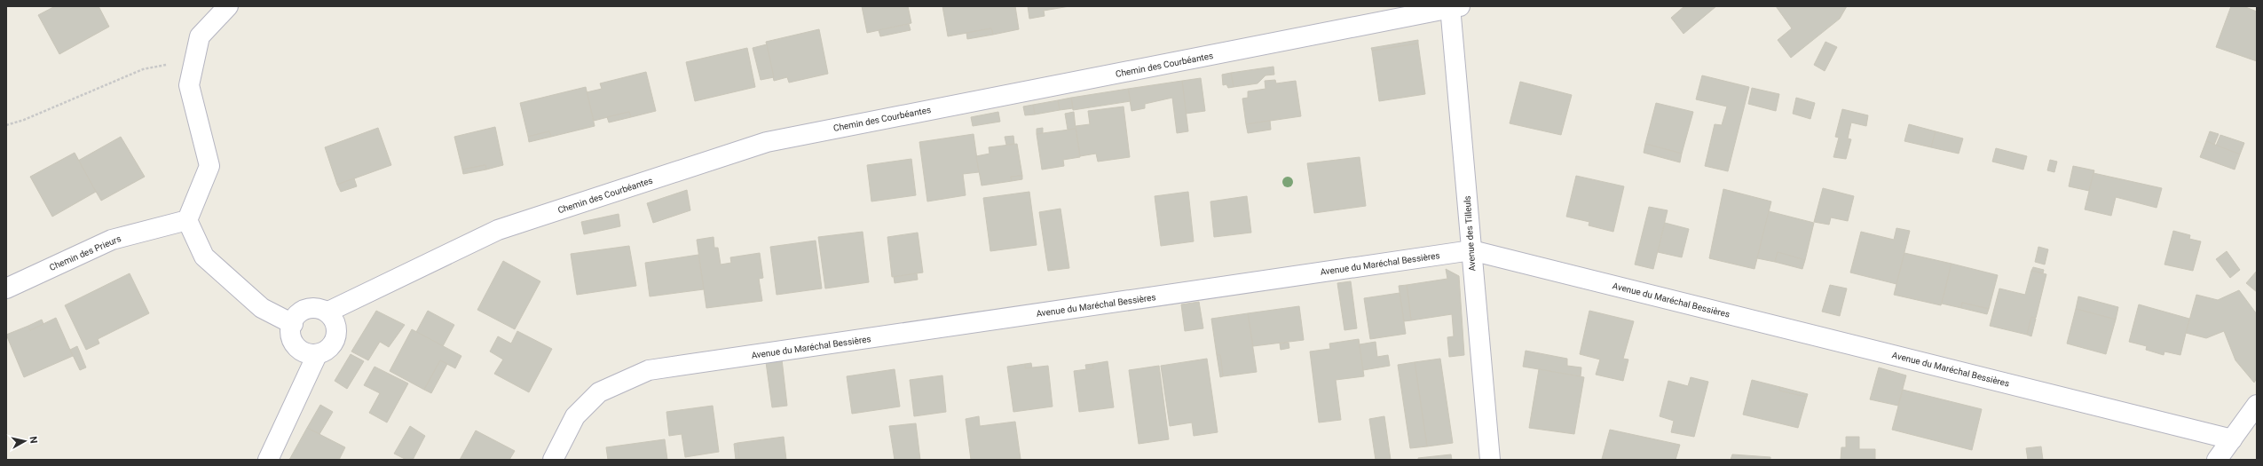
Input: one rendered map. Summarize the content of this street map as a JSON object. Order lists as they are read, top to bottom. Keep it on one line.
{"streets":{"street":["Chemin des Courbéantes","Avenue des Tilleuls","Chemin des Prieurs","Avenue du Maréchal Bessières"]},"crossings":[["Chemin des Courbéantes","Avenue des Tilleuls"],["Avenue des Tilleuls","Avenue du Maréchal Bessières"]],"north":"right"}
